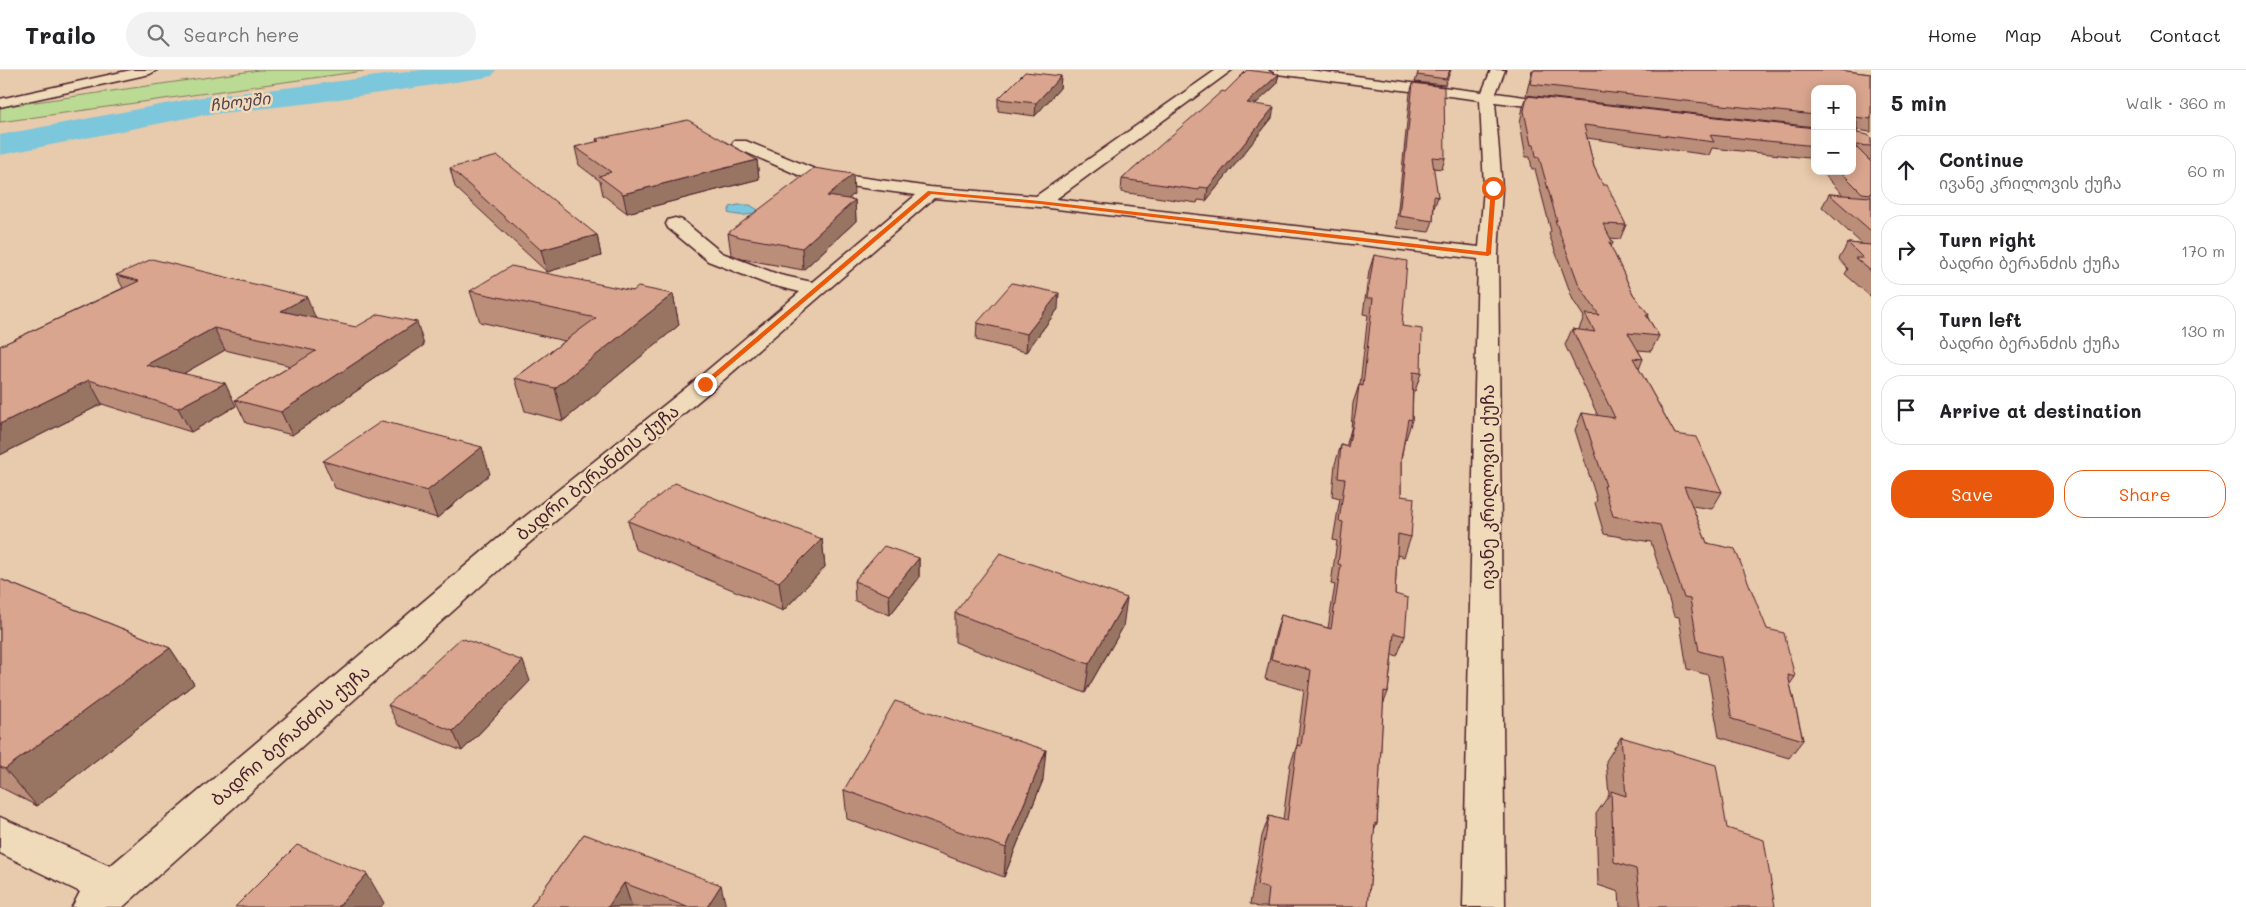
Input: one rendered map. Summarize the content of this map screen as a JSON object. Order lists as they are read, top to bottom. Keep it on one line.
{"streets":{"street":["ბადრი ბერანძის ქუჩა","ივანე კრილოვის ქუჩა"]},"water":["ჩხოუში"],"page":{"header":"Trailo","search":"Search here","nav":["Home","Map","About","Contact"],"heading":["5 min","Walk · 360 m"],"map_buttons":["+","−"],"list":[["Continue","ივანე კრილოვის ქუჩა","60 m"],["Turn right","ბადრი ბერანძის ქუჩა","170 m"],["Turn left","ბადრი ბერანძის ქუჩა","130 m"],"Arrive at destination"],"buttons":["Save","Share"]}}
